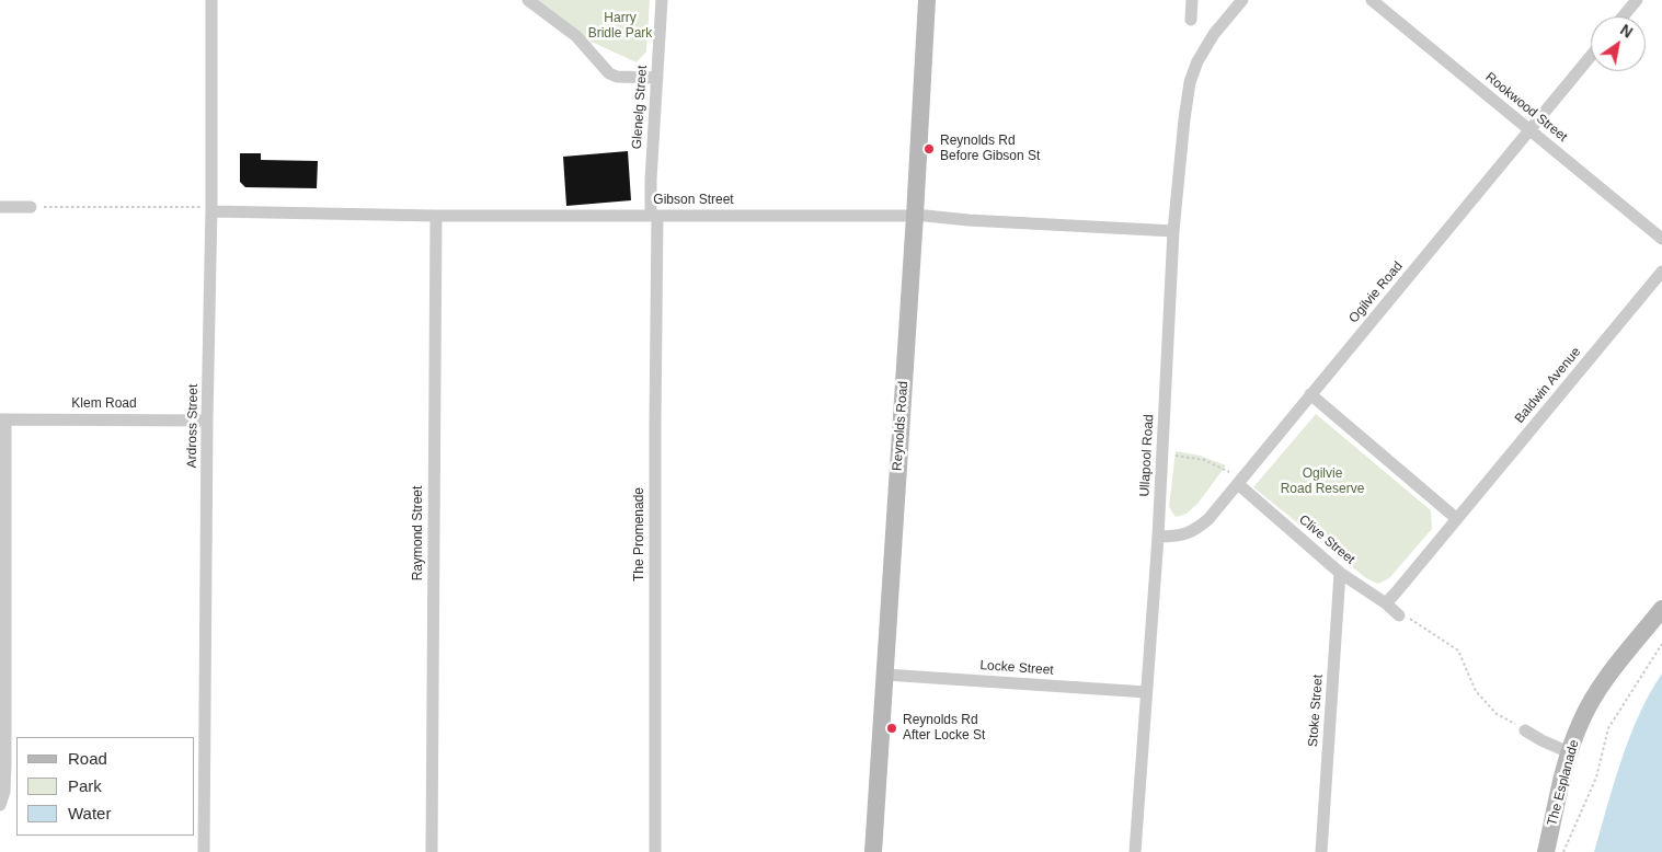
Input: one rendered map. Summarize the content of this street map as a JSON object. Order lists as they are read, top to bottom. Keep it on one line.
{"streets":{"street":["Glenelg Street","Rookwood Street","Gibson Street","Ogilvie Road","Baldwin Avenue","Klem Road","Ardross Street","Reynolds Road","Ullapool Road","Raymond Street","The Promenade","Clive Street","Locke Street","Stoke Street","The Esplanade"]},"crossings":[["Glenelg Street","Gibson Street"],["Glenelg Street","The Promenade"],["Rookwood Street","Ogilvie Road"],["Gibson Street","Ardross Street"],["Gibson Street","Reynolds Road"],["Gibson Street","Ullapool Road"],["Gibson Street","Raymond Street"],["Gibson Street","The Promenade"],["Ogilvie Road","Ullapool Road"],["Ogilvie Road","Clive Street"],["Baldwin Avenue","Clive Street"],["Klem Road","Ardross Street"],["Reynolds Road","Locke Street"],["Ullapool Road","Locke Street"],["Clive Street","Stoke Street"]],"parks":["Harry Bridle Park","Ogilvie Road Reserve"],"places":["Reynolds Rd Before Gibson St","Reynolds Rd After Locke St"],"legend":["Road","Park","Water"],"north":"top right"}
